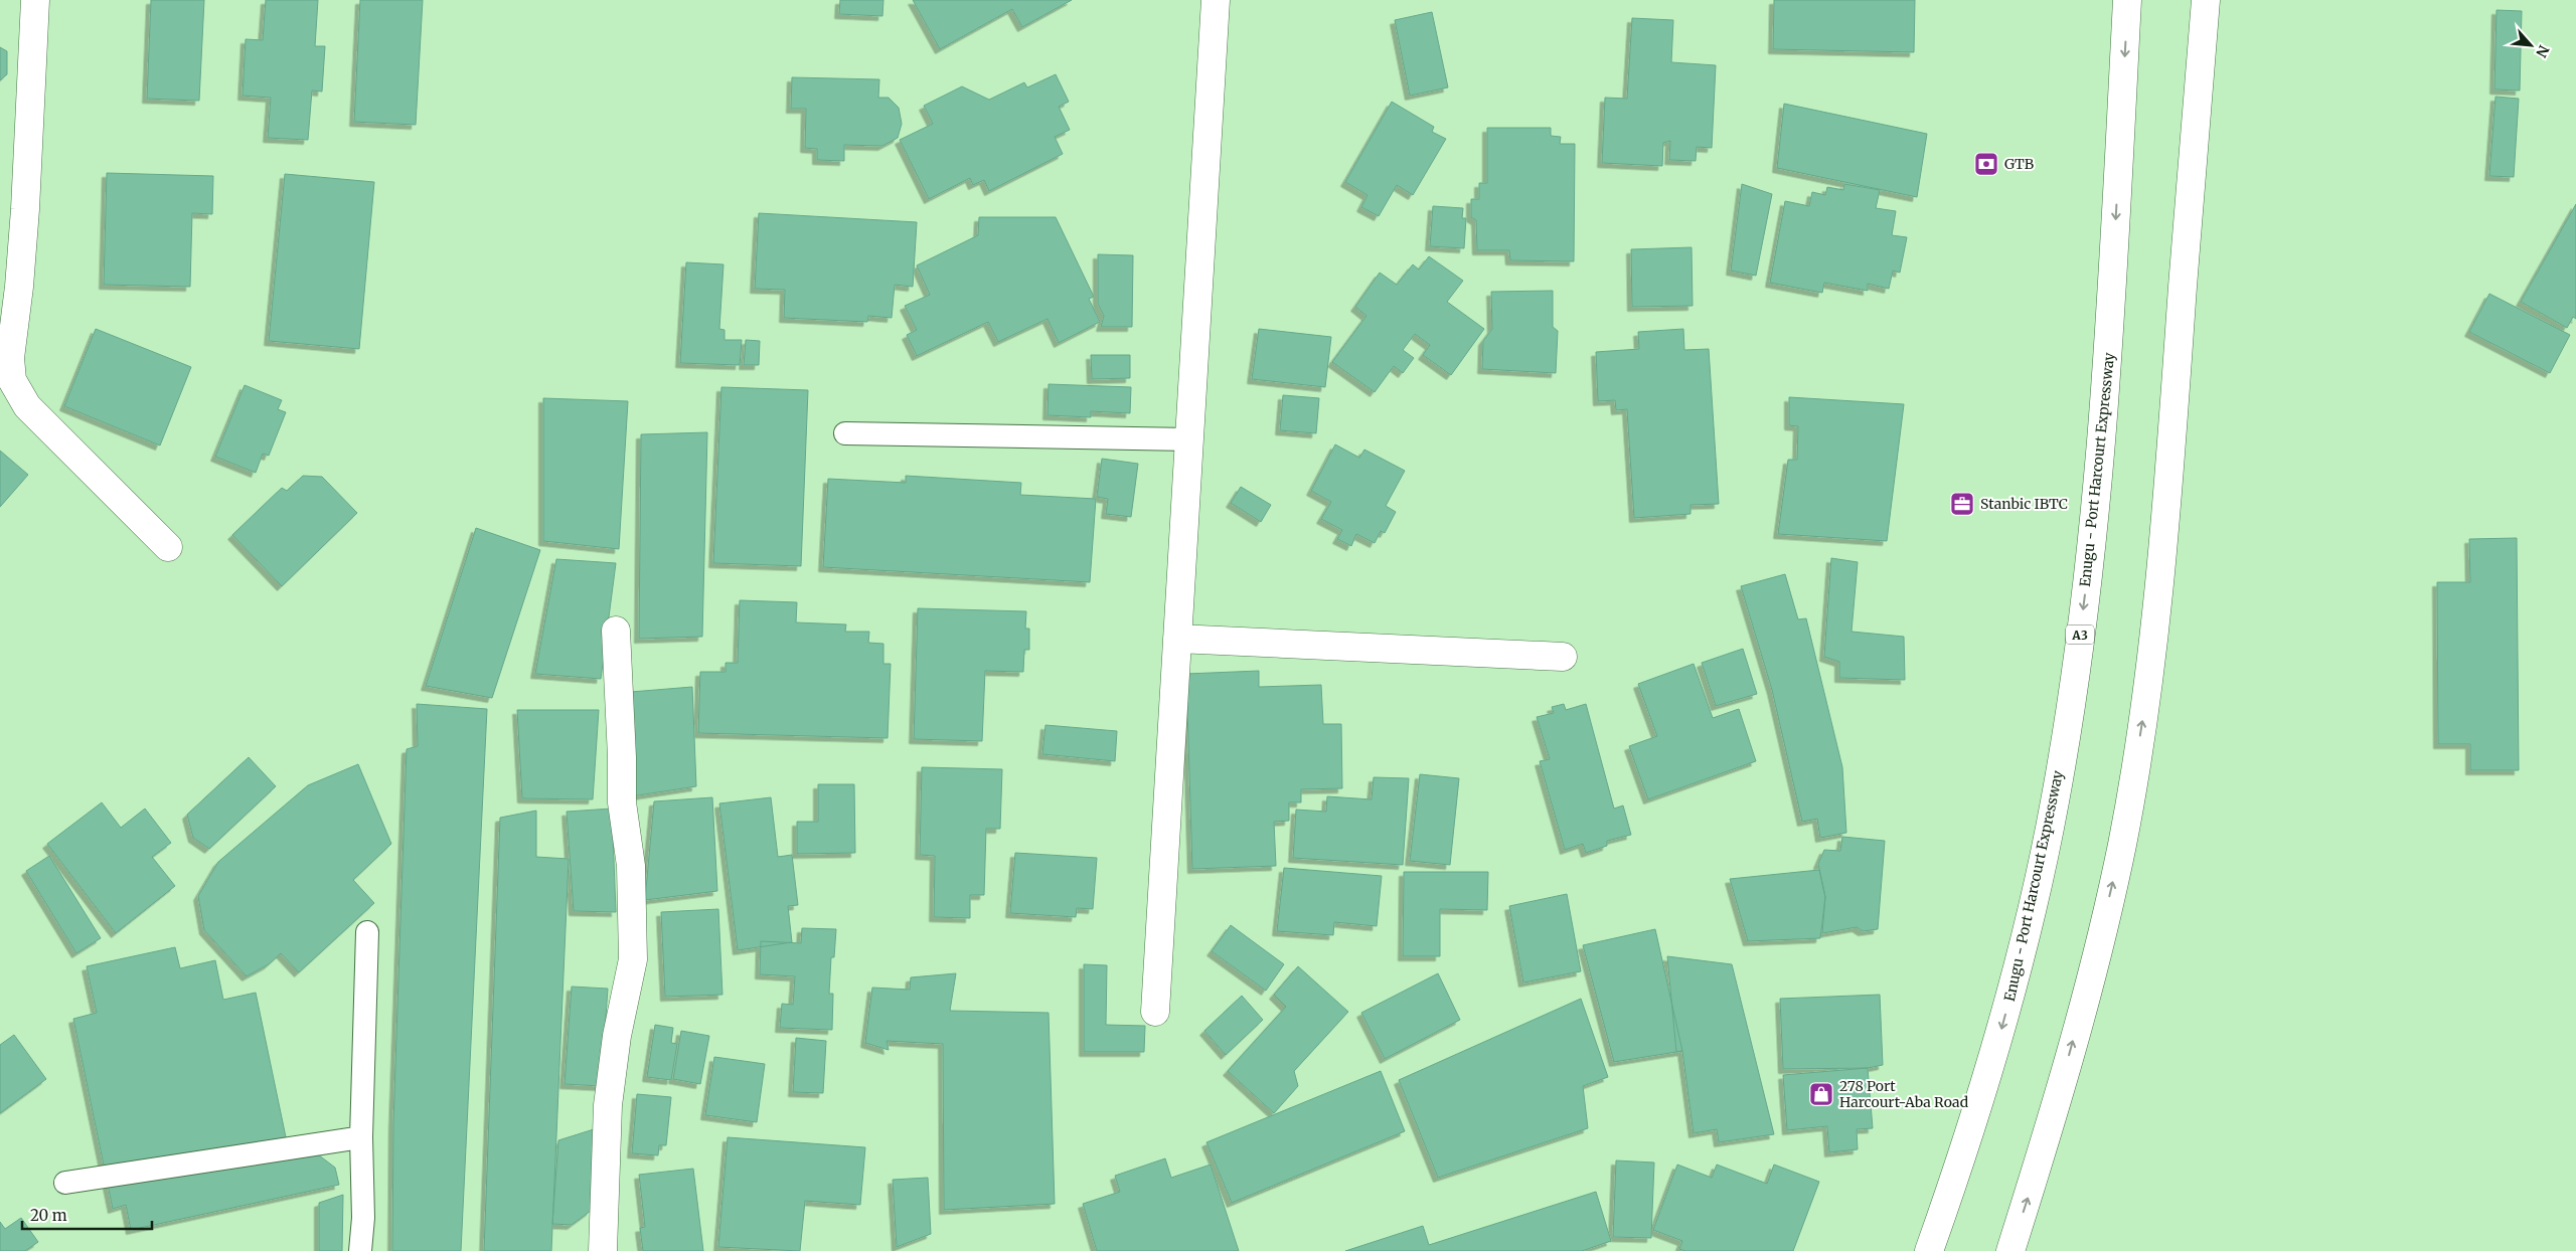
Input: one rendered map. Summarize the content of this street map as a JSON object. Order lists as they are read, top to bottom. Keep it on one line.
{"streets":{"main road":["Enugu - Port Harcourt Expressway","A3"]},"places":{"bank":["GTB"],"office":["Stanbic IBTC"],"shop":["278 Port Harcourt-Aba Road"]},"scale_bar":"20 m","north":"bottom right"}
